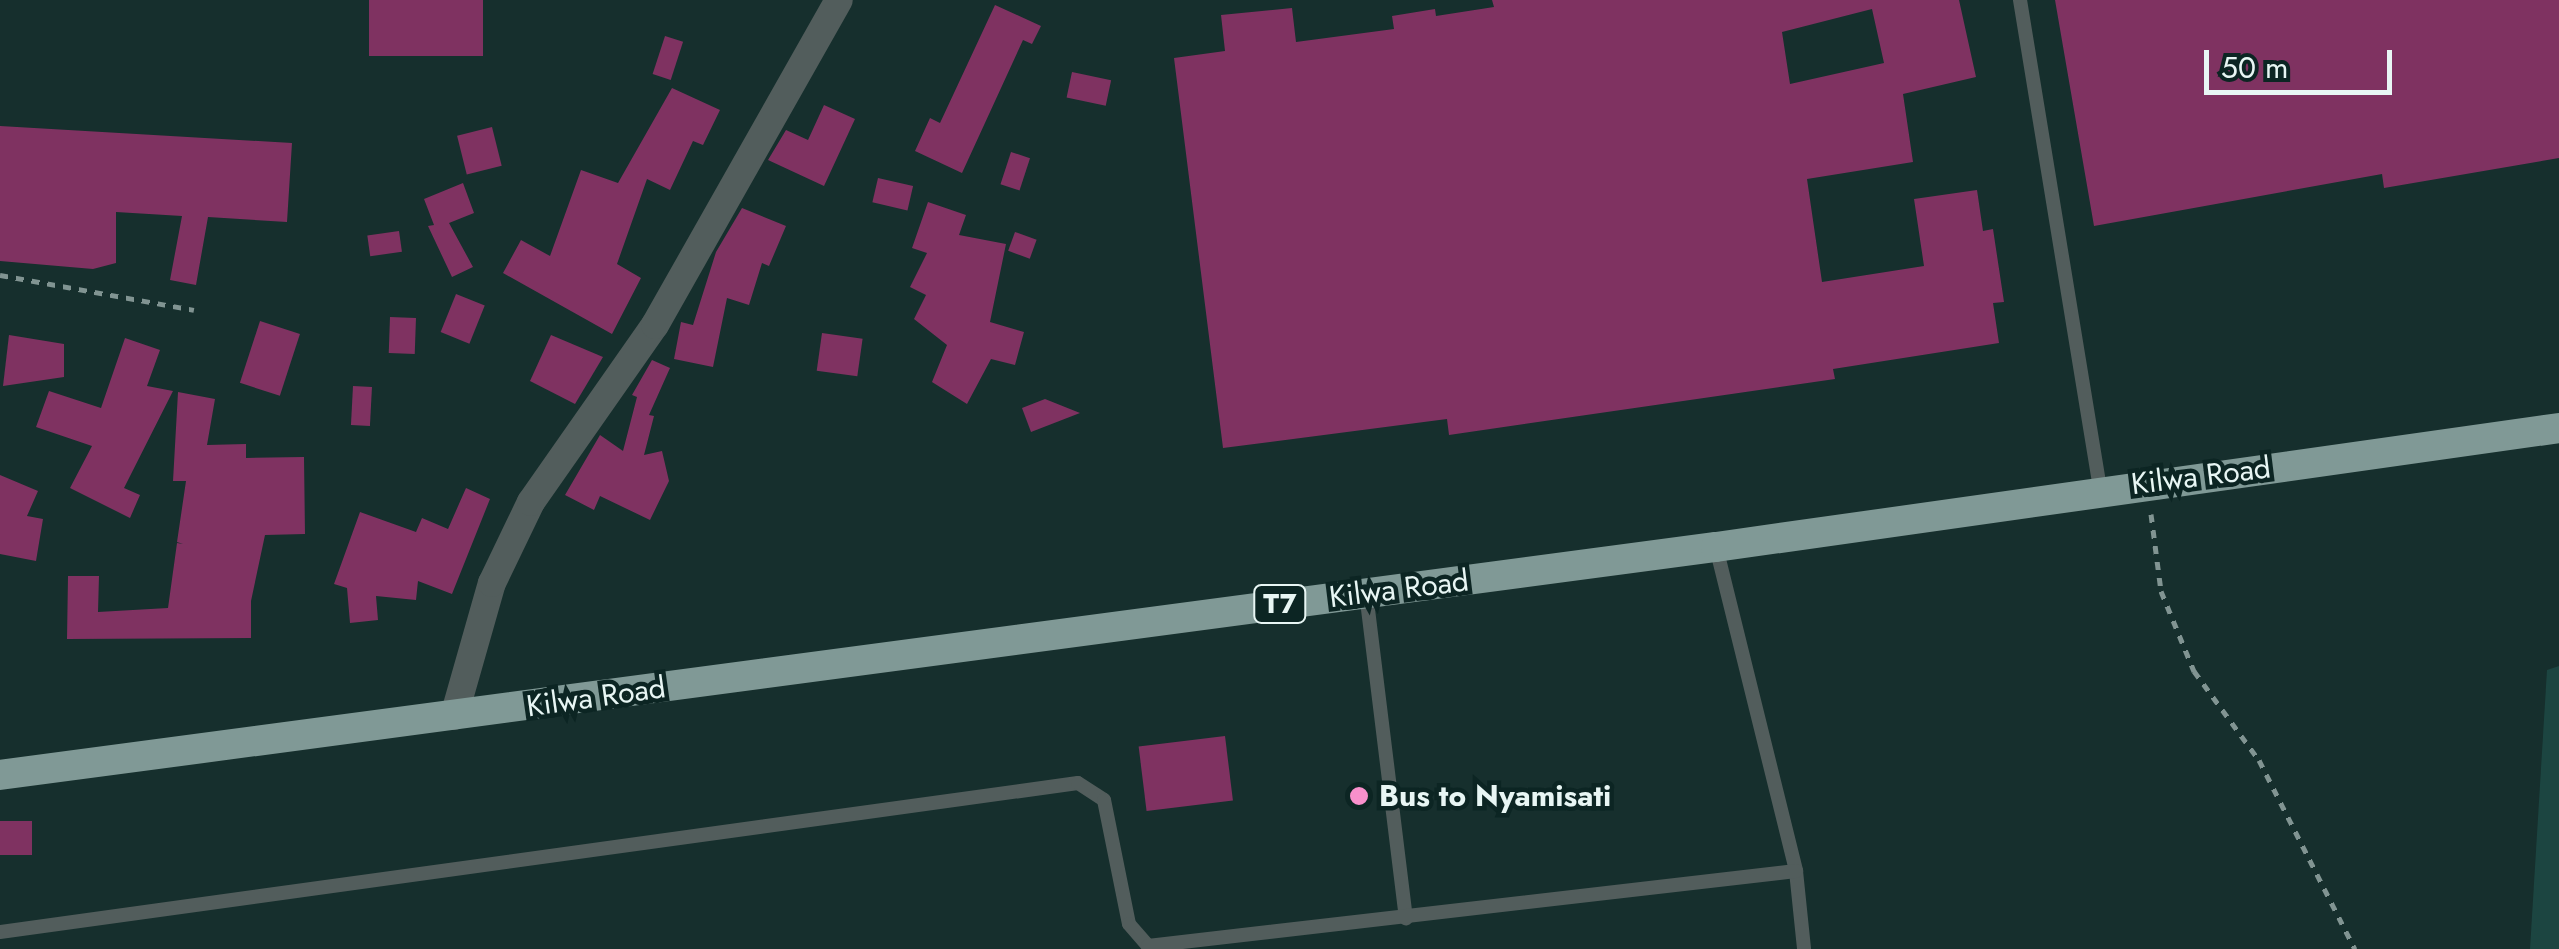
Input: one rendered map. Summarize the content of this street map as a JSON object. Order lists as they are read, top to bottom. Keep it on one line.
{"streets":{"highway":["Kilwa Road","T7"]},"places":["Bus to Nyamisati"],"scale_bar":"50 m"}
